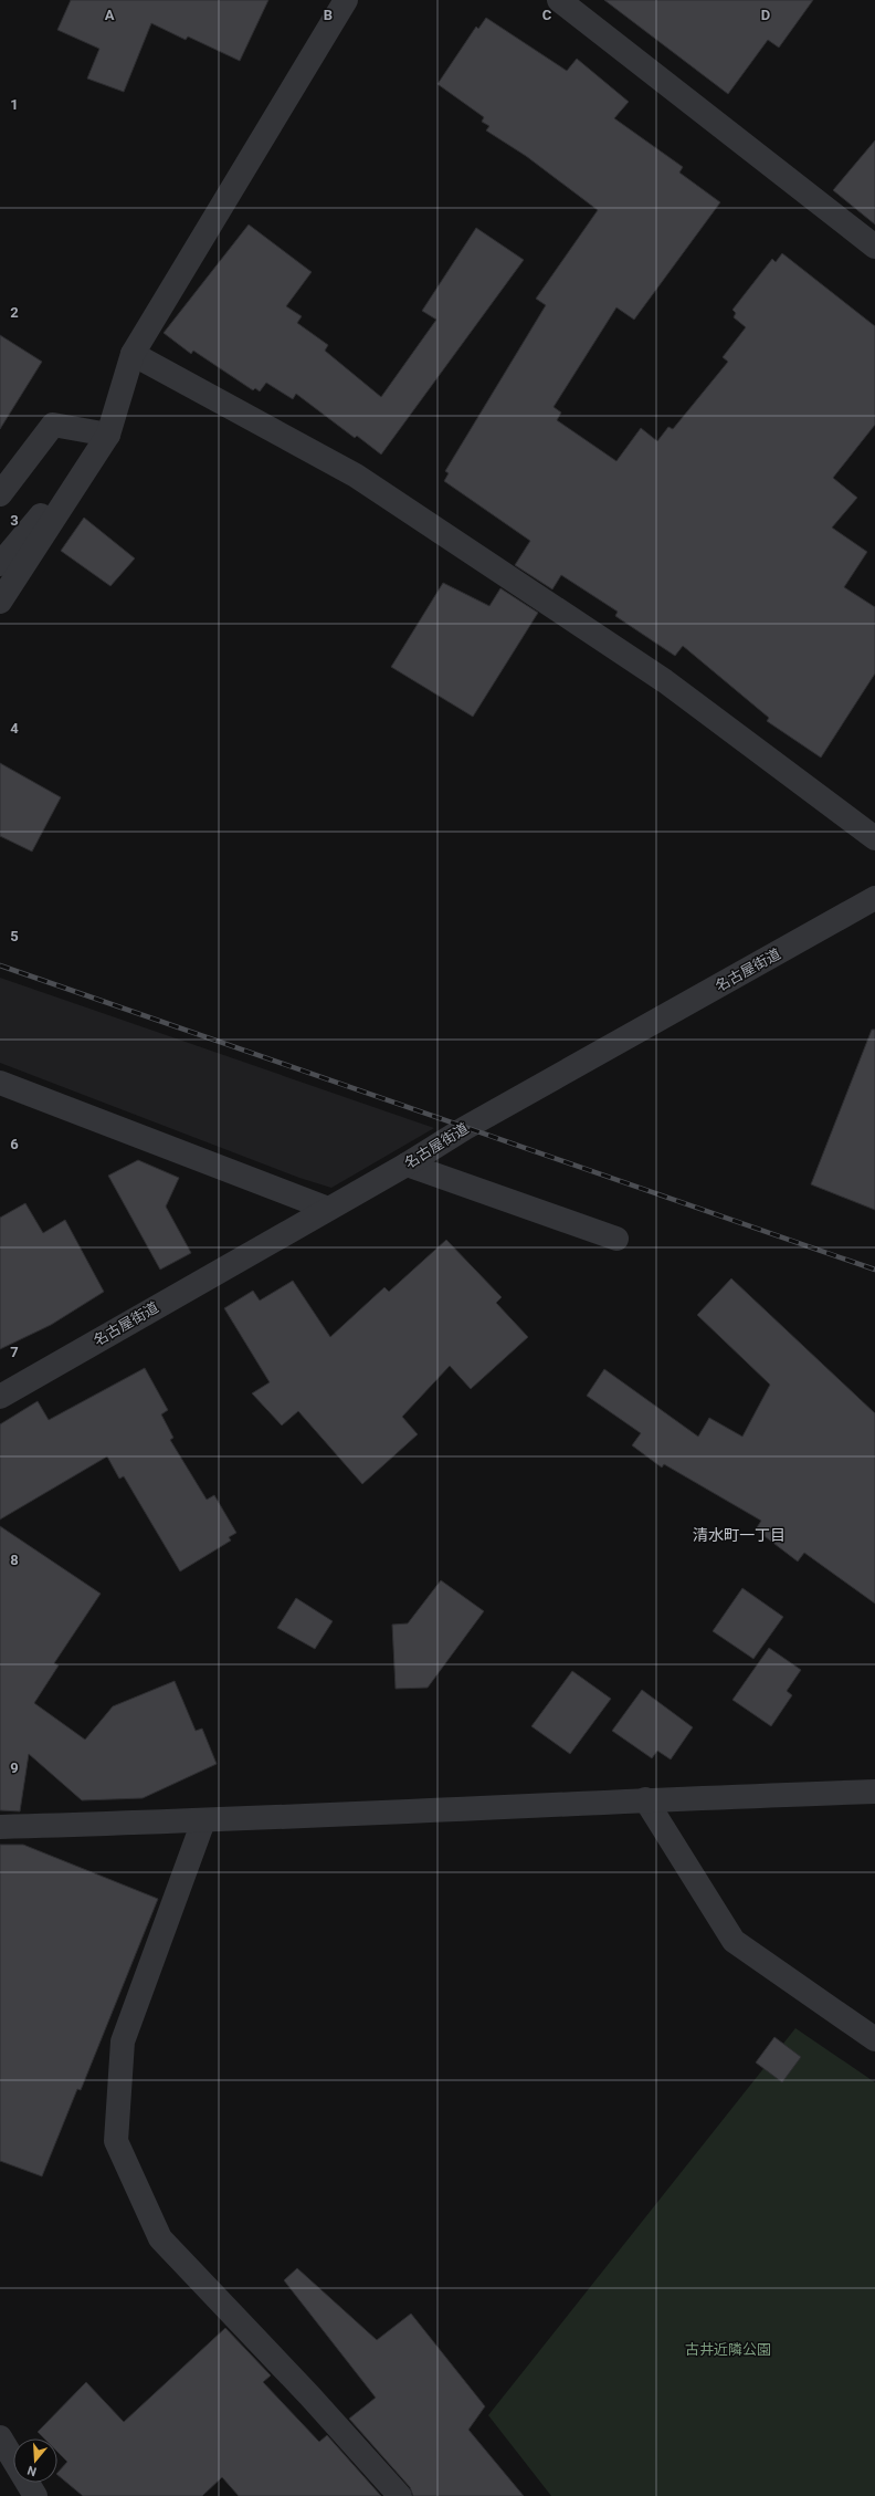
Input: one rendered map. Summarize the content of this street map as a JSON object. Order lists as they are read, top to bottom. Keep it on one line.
{"streets":{"street":["名古屋街道"]},"districts":["清水町一丁目"],"parks":["古井近隣公園"],"north":"bottom","grid":{"columns":["A","B","C","D"],"rows":["1","2","3","4","5","6","7","8","9"]}}
